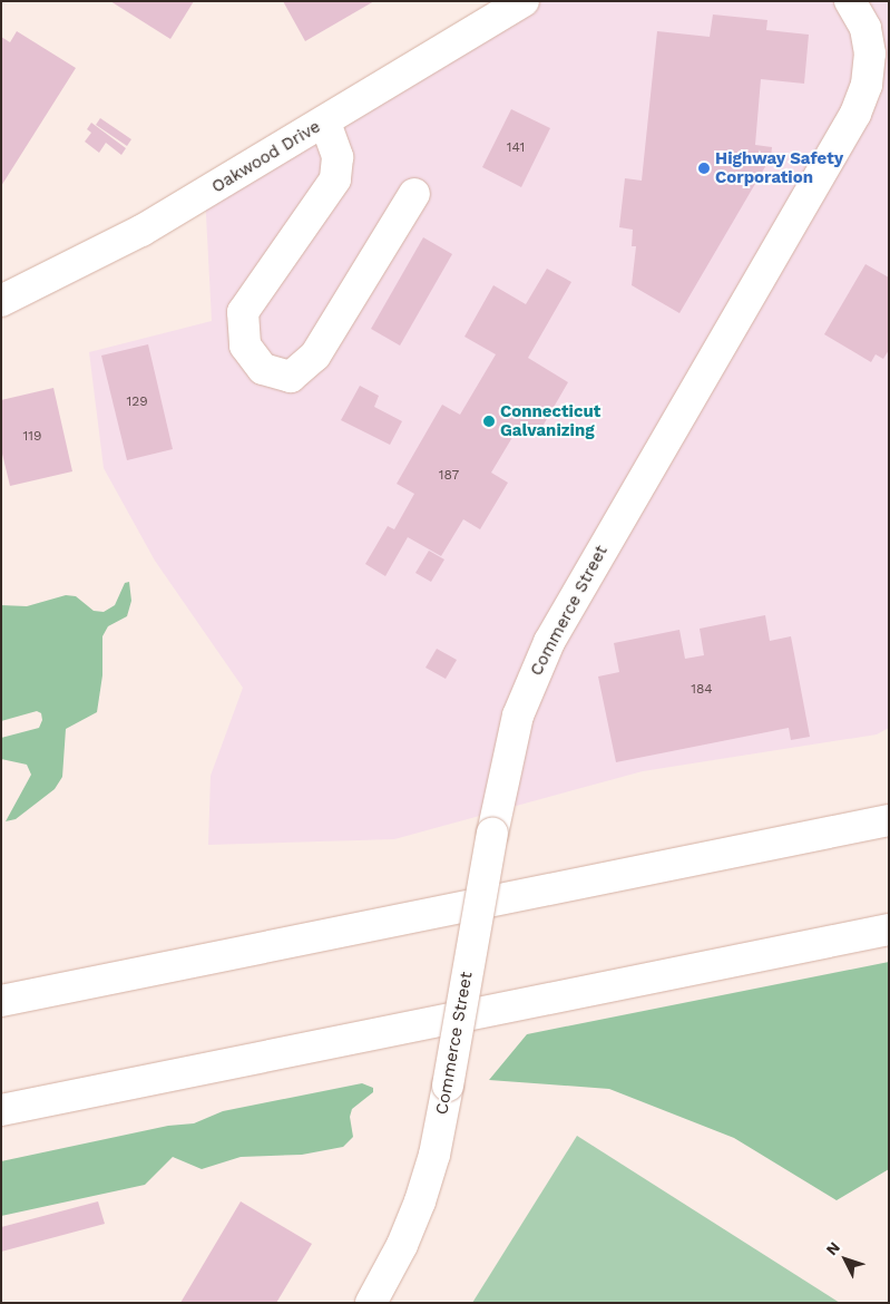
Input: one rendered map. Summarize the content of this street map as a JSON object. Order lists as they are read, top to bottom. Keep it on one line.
{"streets":{"main road":["Oakwood Drive","Commerce Street"]},"places":["Highway Safety Corporation","Connecticut Galvanizing"],"house_numbers":["141","129","119","187","184"],"north":"top left"}
